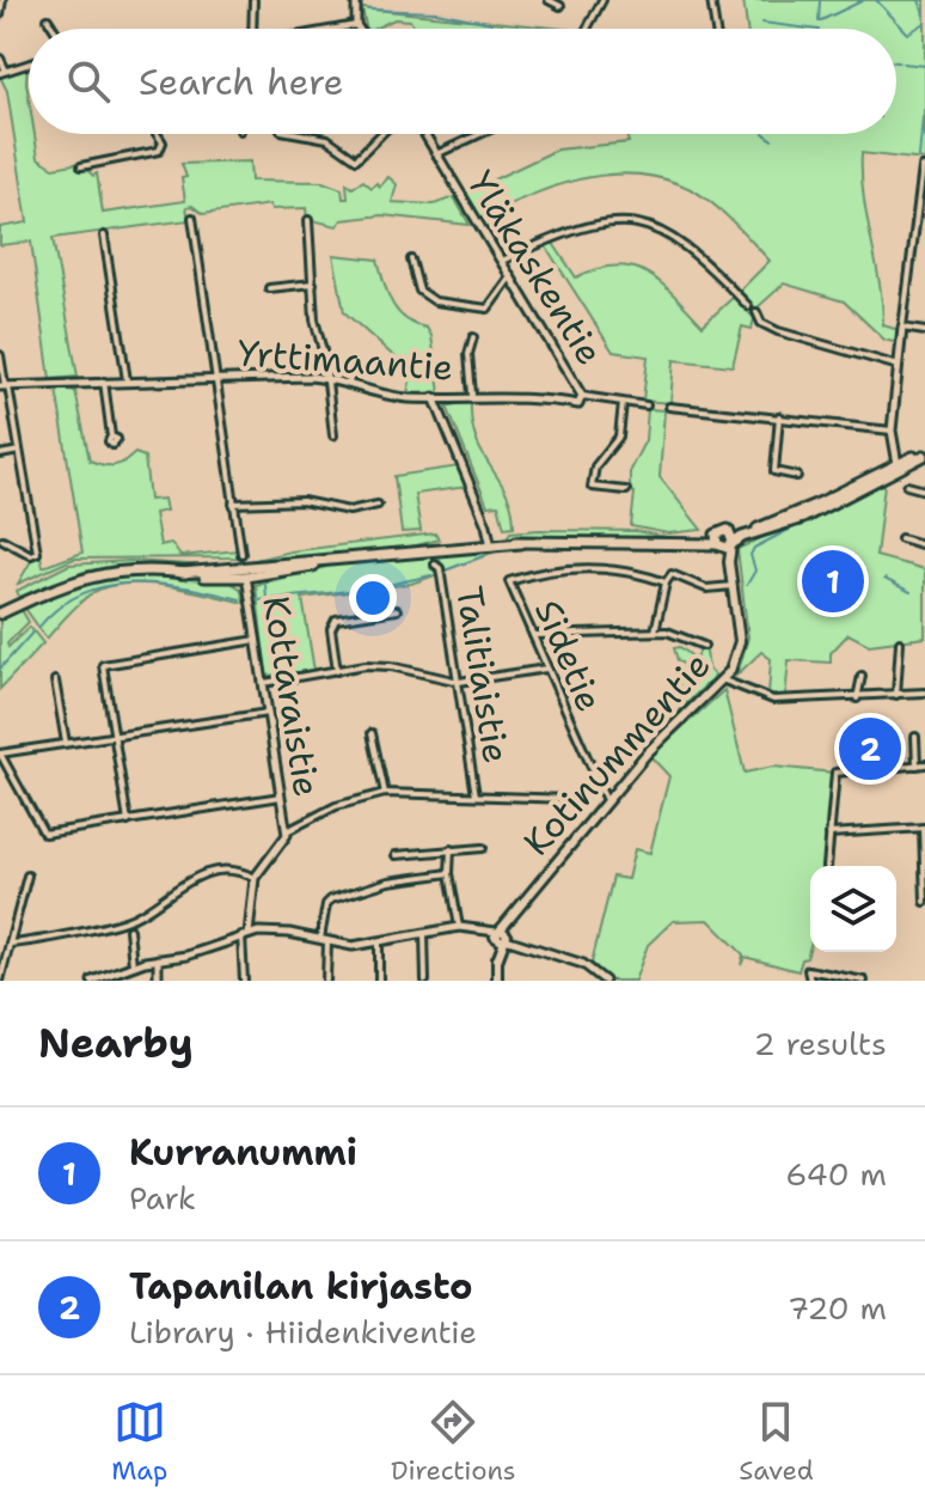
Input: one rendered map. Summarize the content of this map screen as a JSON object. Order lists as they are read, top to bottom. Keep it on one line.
{"streets":{"main road":["Kotinummentie"],"street":["Yläkaskentie","Yrttimaantie","Sidetie","Talitiaistie","Kottaraistie"]},"crossings":[["Yläkaskentie","Yrttimaantie"],["Sidetie","Kotinummentie"]],"page":{"search":"Search here","pins":["1","2"],"heading":["Nearby","2 results"],"list":[{"mark":"1","name":"Kurranummi","note":"Park","value":"640 m"},{"mark":"2","name":"Tapanilan kirjasto","note":"Library · Hiidenkiventie","value":"720 m"}],"nav":["Map","Directions","Saved"]}}
